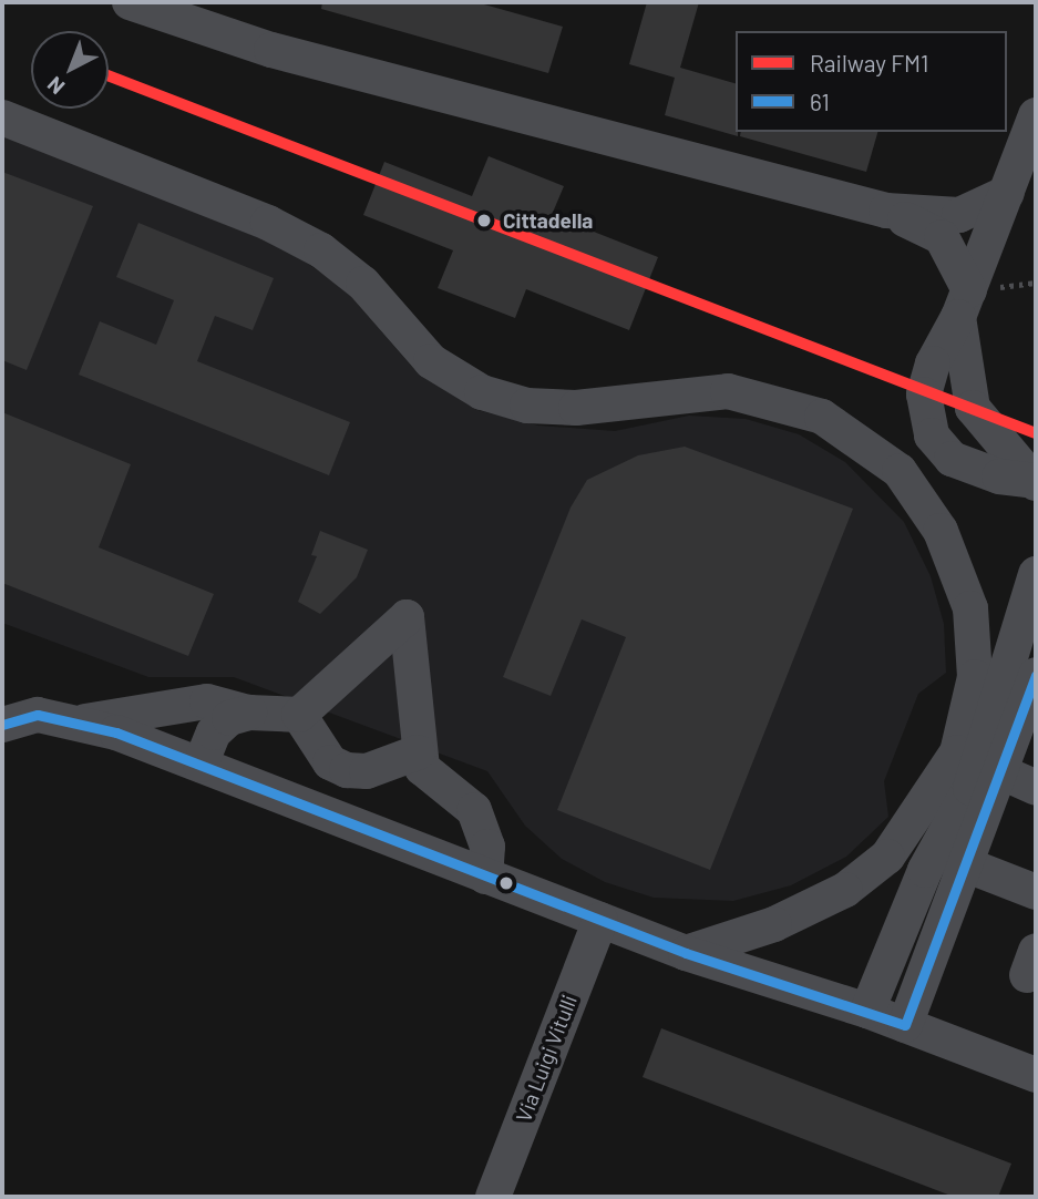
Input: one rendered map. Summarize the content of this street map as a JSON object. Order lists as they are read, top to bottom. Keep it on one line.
{"streets":{"street":["Via Luigi Vitulli"]},"places":["Cittadella"],"lines":["rail line FM1","transit line 61"],"legend":["Railway FM1","61"],"north":"bottom left"}
